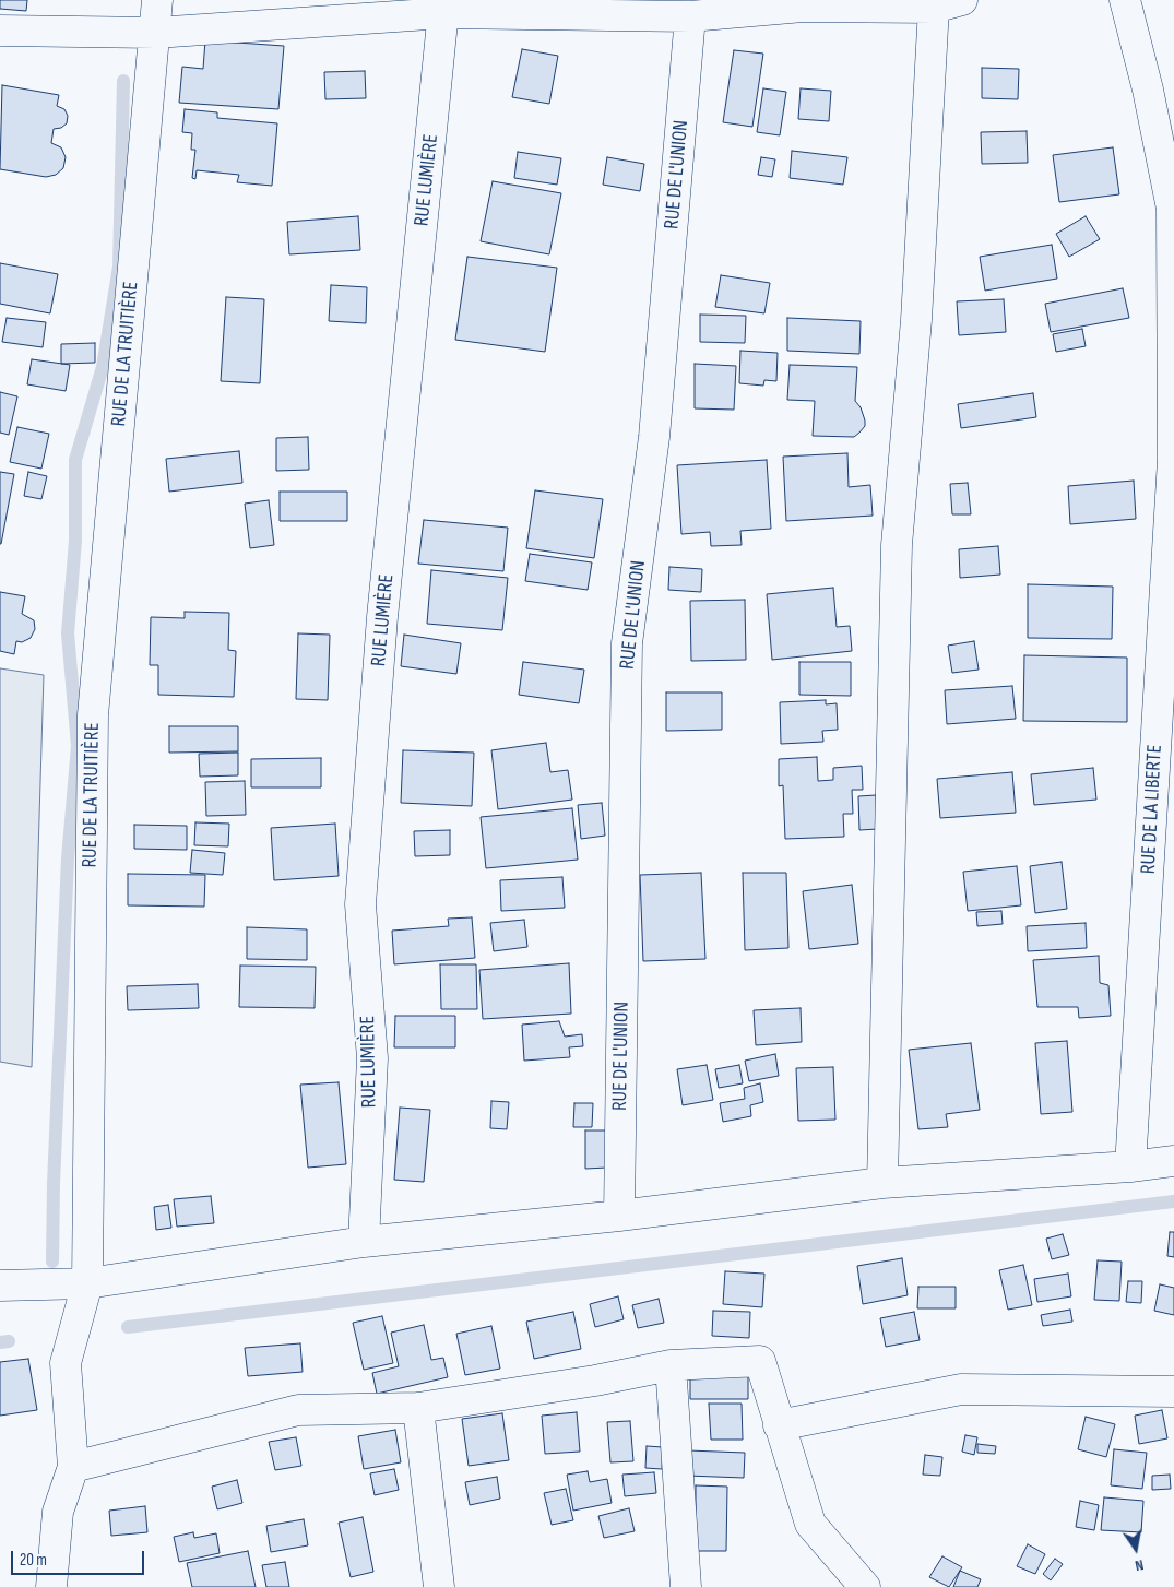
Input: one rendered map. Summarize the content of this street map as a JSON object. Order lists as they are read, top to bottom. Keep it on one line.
{"streets":{"street":["RUE DE L'UNION","RUE LUMIÈRE","RUE DE LA TRUITIÈRE","RUE DE LA LIBERTE"]},"scale_bar":"20 m","north":"bottom"}
